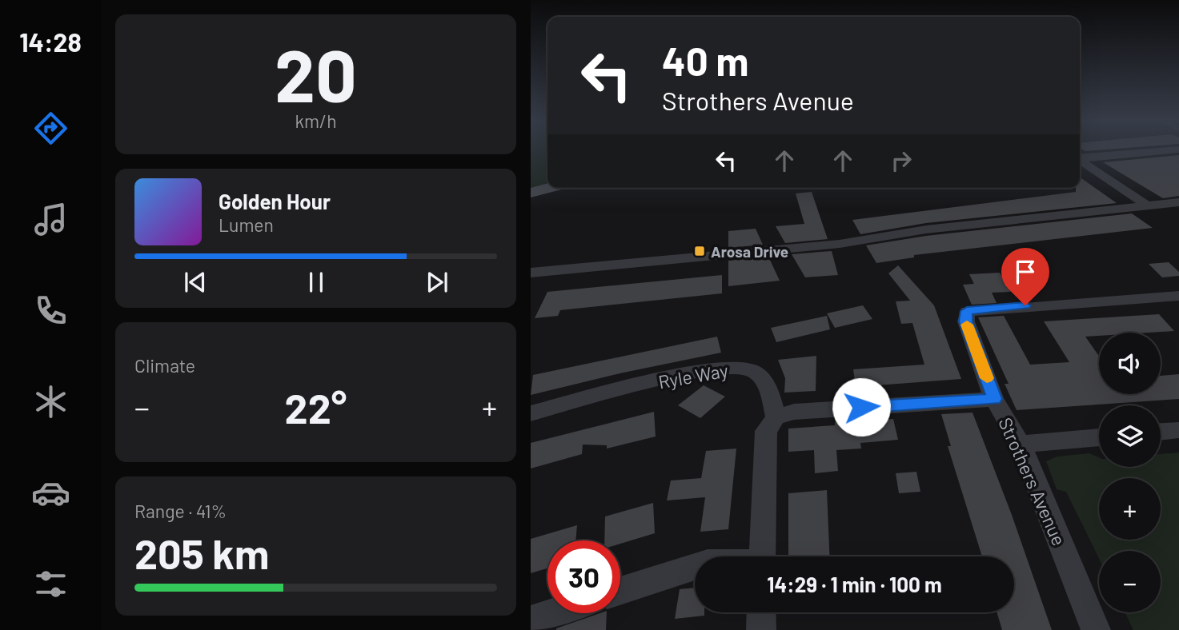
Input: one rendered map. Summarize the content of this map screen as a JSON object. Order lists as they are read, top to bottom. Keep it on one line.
{"streets":{"street":["Ryle Way","Strothers Avenue"]},"places":{"transit":["Arosa Drive"]},"page":{"tabs":"14:28","tile":[["20","km/h"],"Climate",["Range · 41%","205 km"]],"turn":["40 m","Strothers Avenue"],"song":["Golden Hour","Lumen"],"map_buttons":["+","−"],"heat":["−","22°","+"],"limit":"30","trip":"14:29 · 1 min · 100 m"}}
